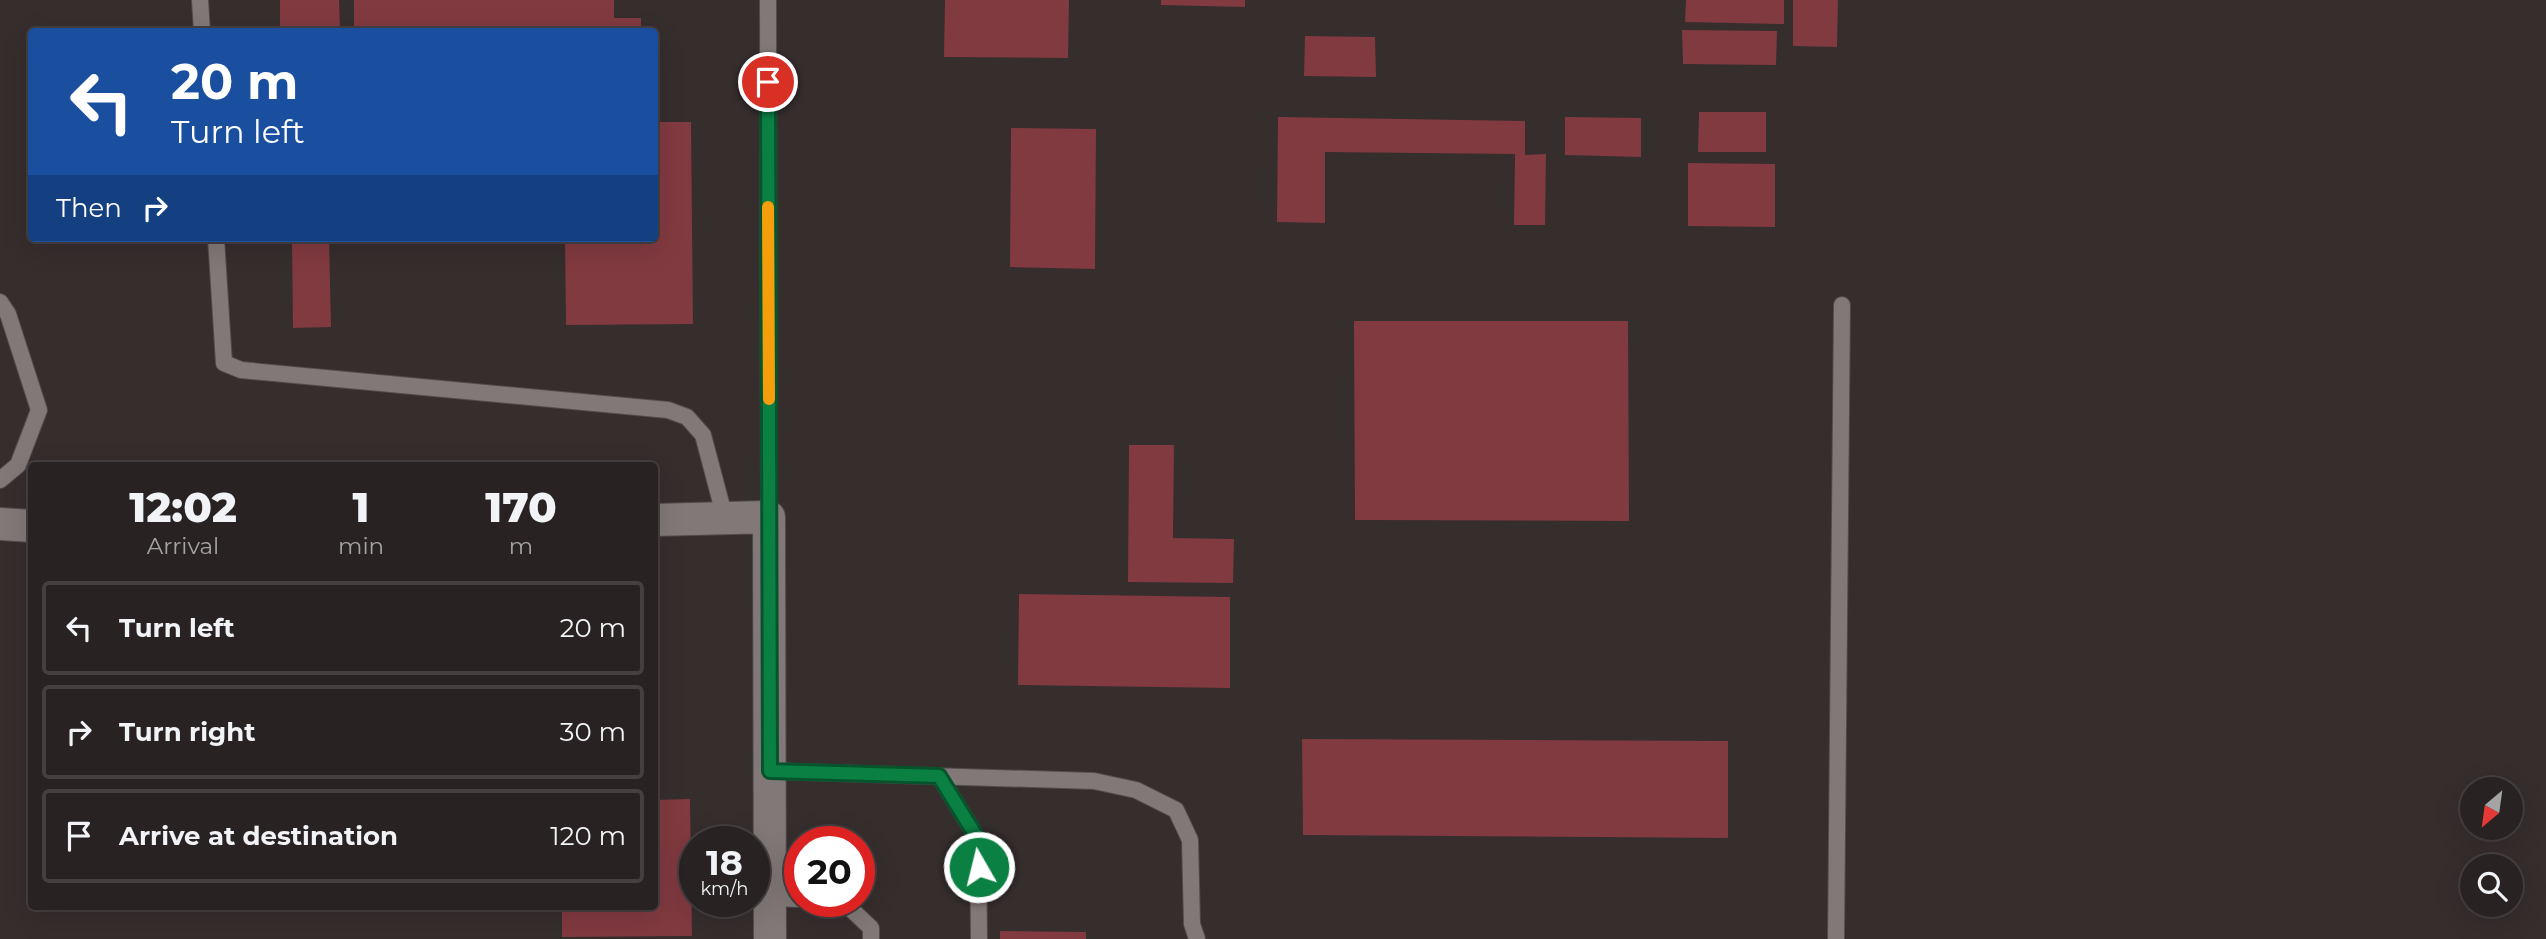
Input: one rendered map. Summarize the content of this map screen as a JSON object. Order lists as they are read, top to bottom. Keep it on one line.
{"north":"bottom left","page":{"turn":["20 m","Turn left"],"then":"Then","eta":["12:02","Arrival","1","min","170","m"],"list":[{"name":"Turn left","value":"20 m"},{"name":"Turn right","value":"30 m"},{"name":"Arrive at destination","value":"120 m"}],"speed":"18 km/h","limit":"20"}}
